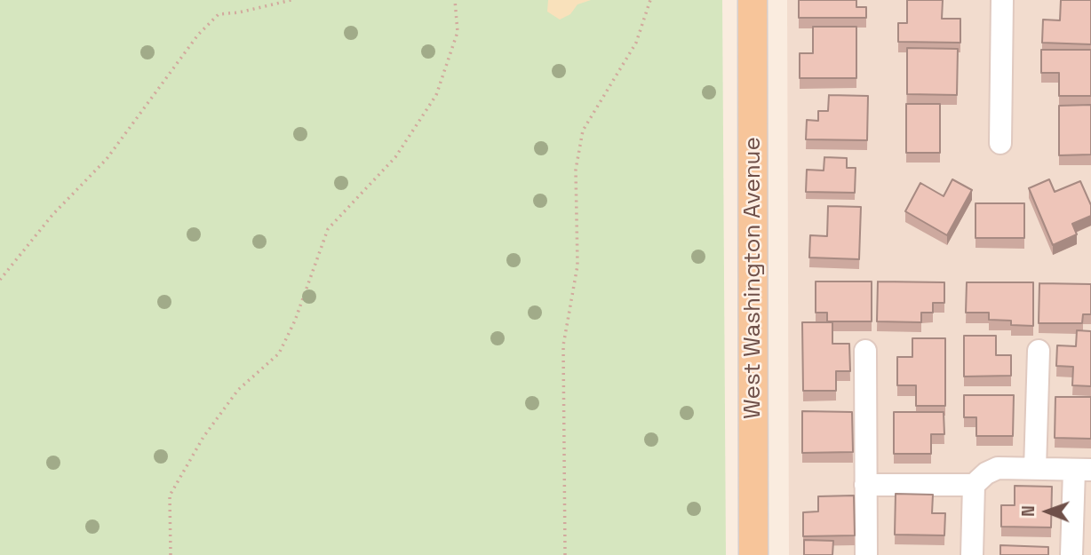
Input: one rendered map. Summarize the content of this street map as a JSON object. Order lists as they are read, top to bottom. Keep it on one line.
{"streets":{"main road":["West Washington Avenue"]},"north":"left"}
